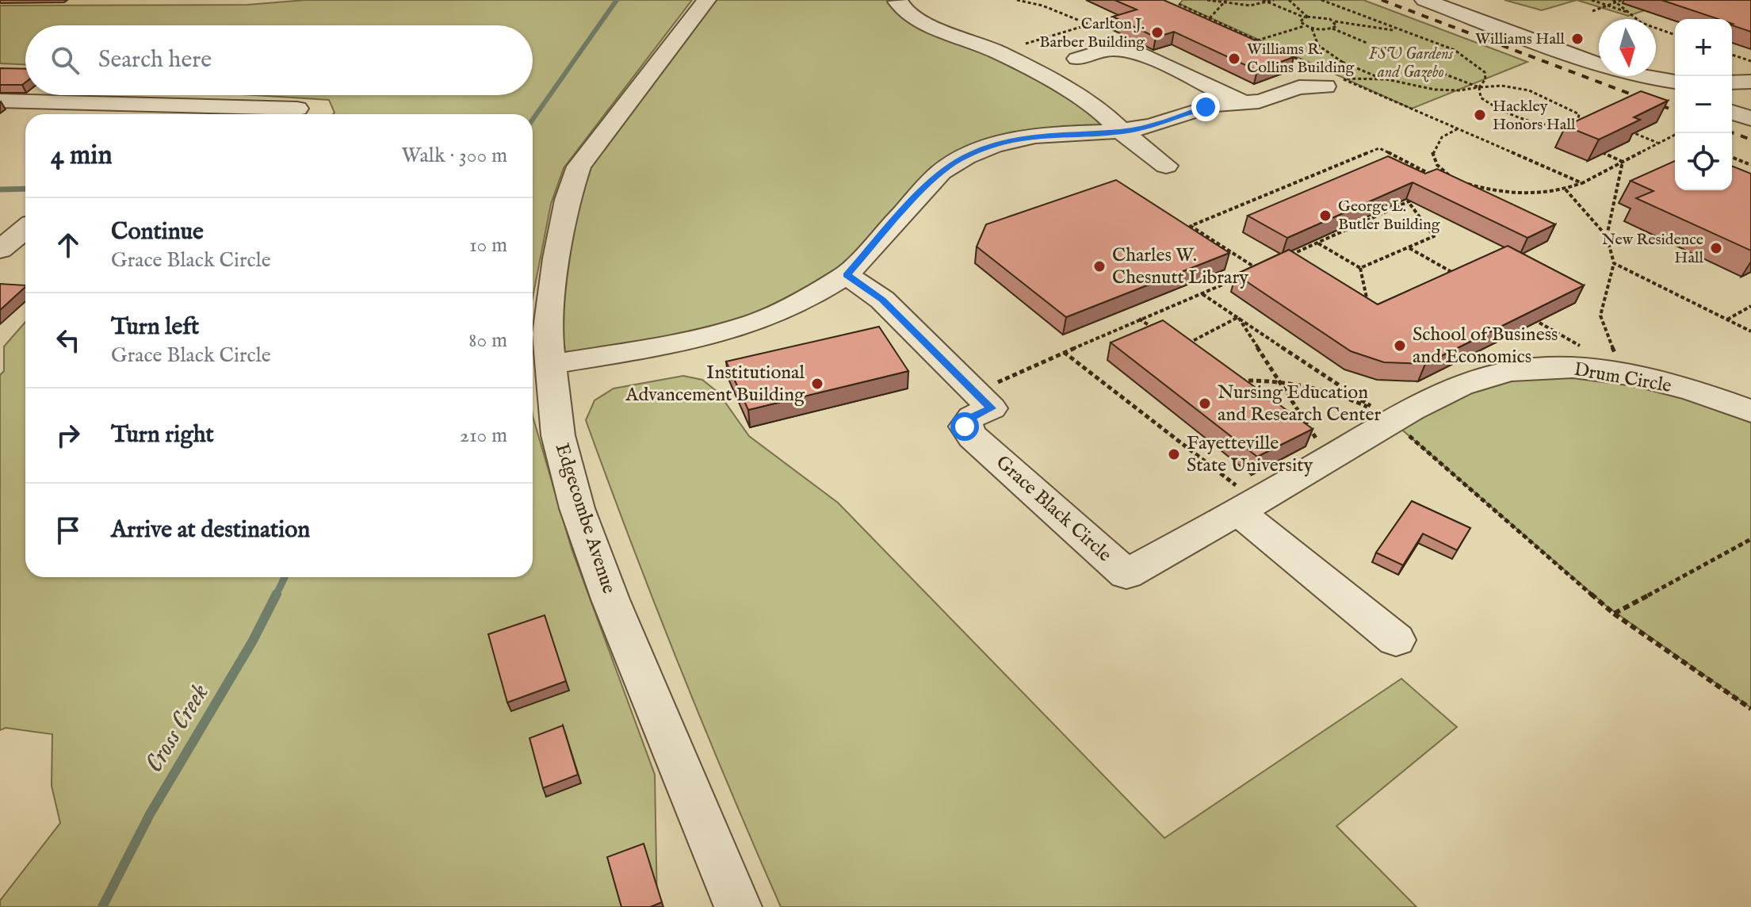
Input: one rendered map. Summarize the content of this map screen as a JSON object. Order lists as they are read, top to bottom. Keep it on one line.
{"streets":{"street":["Drum Circle","Grace Black Circle","Edgecombe Avenue"]},"crossings":[["Drum Circle","Grace Black Circle"]],"water":["Cross Creek"],"parks":["FSU Gardens and Gazebo"],"places":["Carlton J. Barber Building","Williams Hall","Williams R. Collins Building","Hackley Honors Hall","George L. Butler Building","New Residence Hall","Charles W. Chesnutt Library","School of Business and Economics","Institutional Advancement Building","Nursing Education and Research Center","Fayetteville State University"],"north":"bottom","page":{"map_buttons":["+","−"],"search":"Search here","heading":["4 min","Walk · 300 m"],"list":[["Continue","Grace Black Circle","10 m"],["Turn left","Grace Black Circle","80 m"],["Turn right","210 m"],"Arrive at destination"]}}
